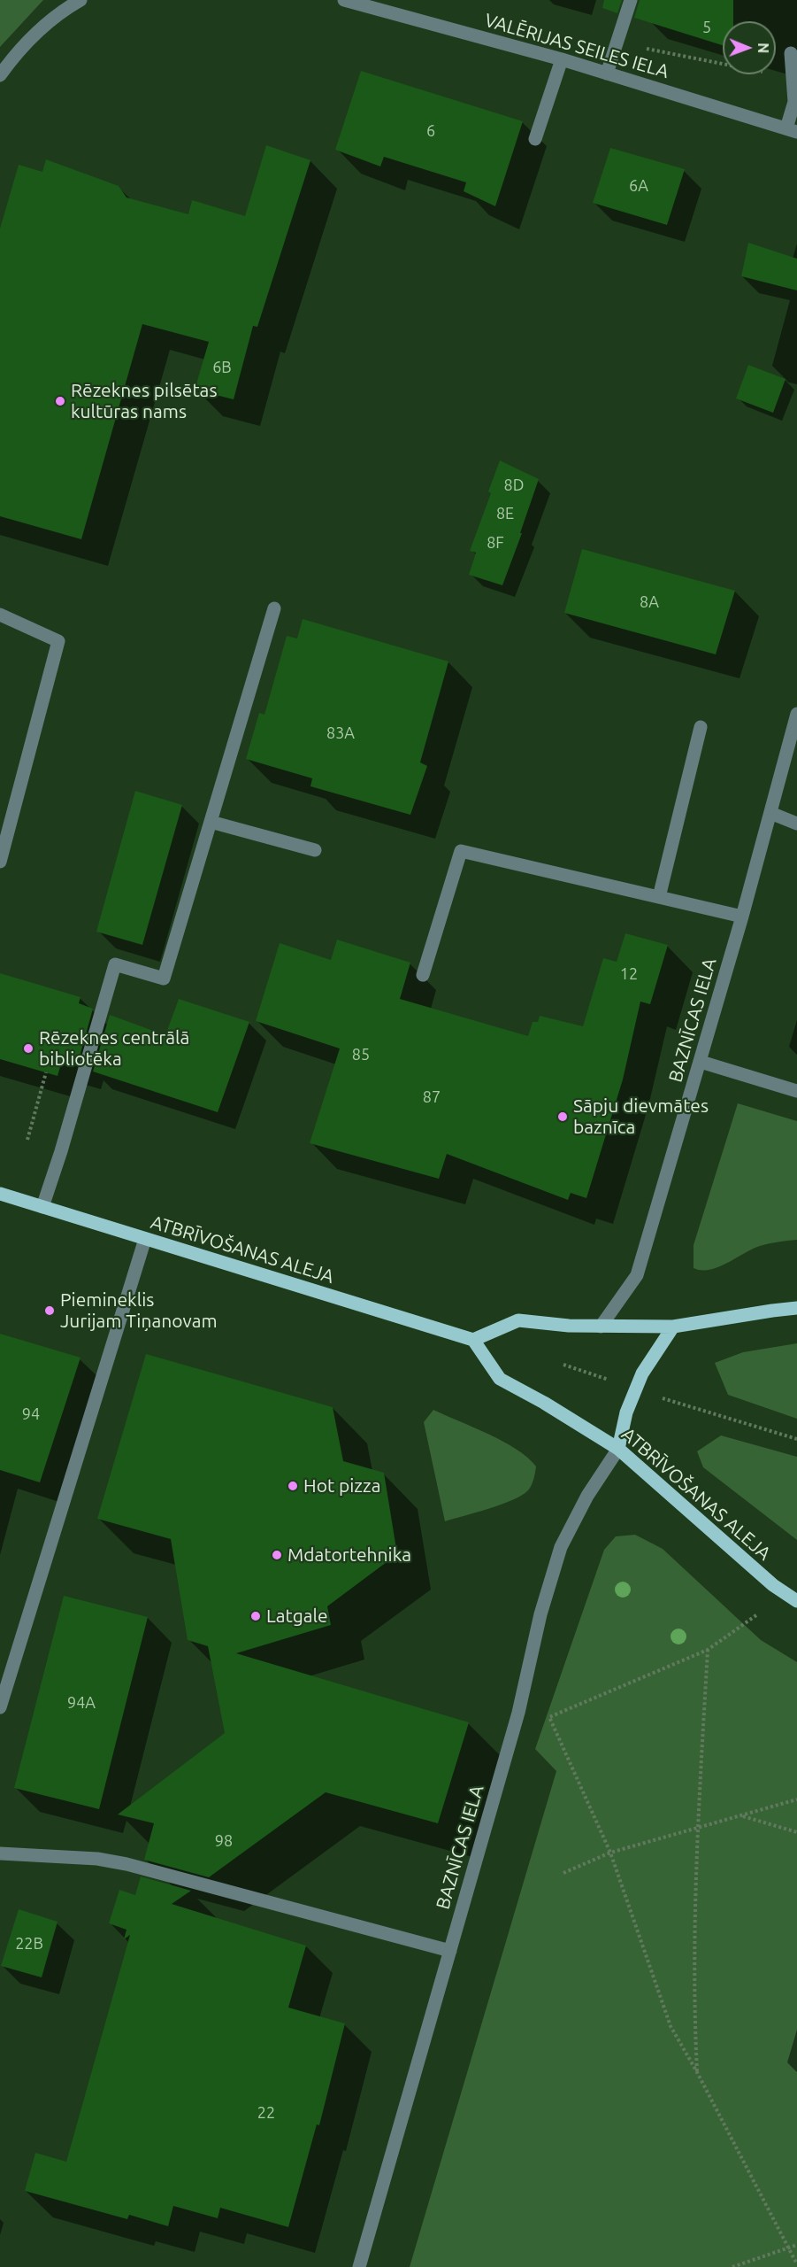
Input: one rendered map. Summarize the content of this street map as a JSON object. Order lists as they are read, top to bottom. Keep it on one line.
{"streets":{"main road":["ATBRĪVOŠANAS ALEJA"],"street":["VALĒRIJAS SEILES IELA","BAZNĪCAS IELA"]},"crossings":[["BAZNĪCAS IELA","ATBRĪVOŠANAS ALEJA"]],"places":["Rēzeknes pilsētas kultūras nams","Rēzeknes centrālā bibliotēka","Sāpju dievmātes baznīca","Piemineklis Jurijam Tiņanovam","Hot pizza","Mdatortehnika","Latgale"],"house_numbers":["5","6","6A","6B","8D","8E","8F","8A","83A","12","85","87","94","94A","98","22B","22"],"north":"right"}
